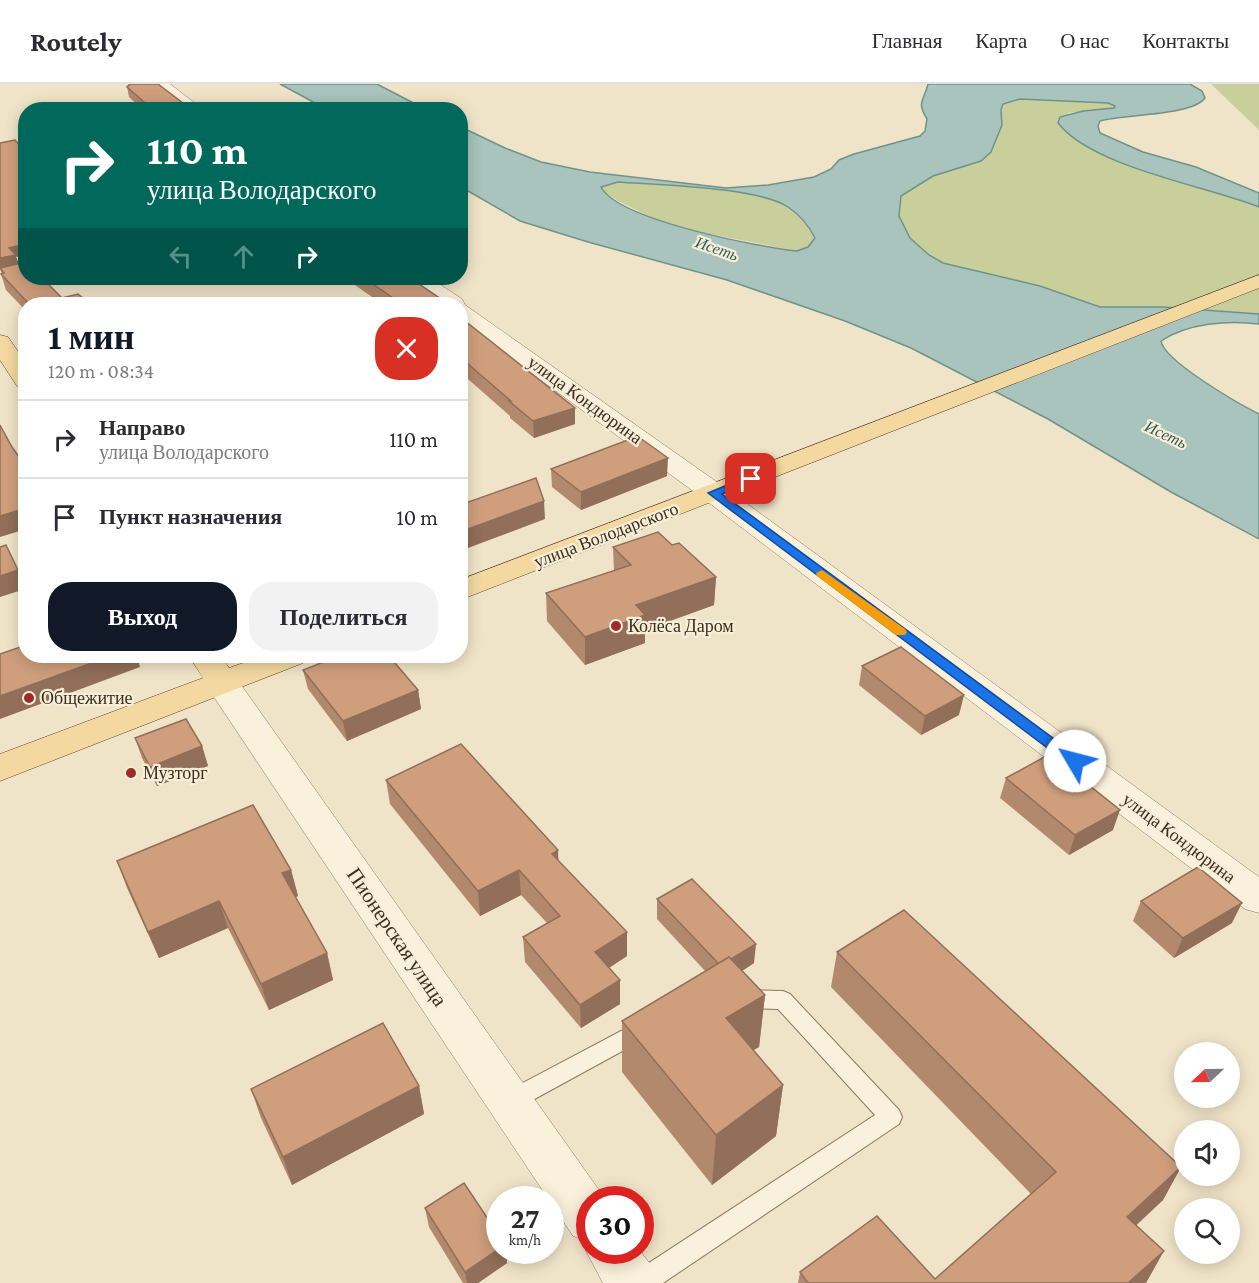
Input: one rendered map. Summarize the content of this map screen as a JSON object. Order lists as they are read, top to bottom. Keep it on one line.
{"streets":{"main road":["улица Володарского"],"street":["улица Кондюрина","Пионерская улица"]},"crossings":[["улица Кондюрина","улица Володарского"]],"water":["Исеть"],"places":["Колёса Даром","Общежитие","Музторг"],"north":"left","page":{"header":"Routely","nav":["Главная","Карта","О нас","Контакты"],"turn":["110 m","улица Володарского"],"heading":["1 мин","120 m · 08:34"],"list":[{"name":"Направо","note":"улица Володарского","value":"110 m"},{"name":"Пункт назначения","value":"10 m"}],"buttons":["Выход","Поделиться"],"speed":"27 km/h","limit":"30"}}
